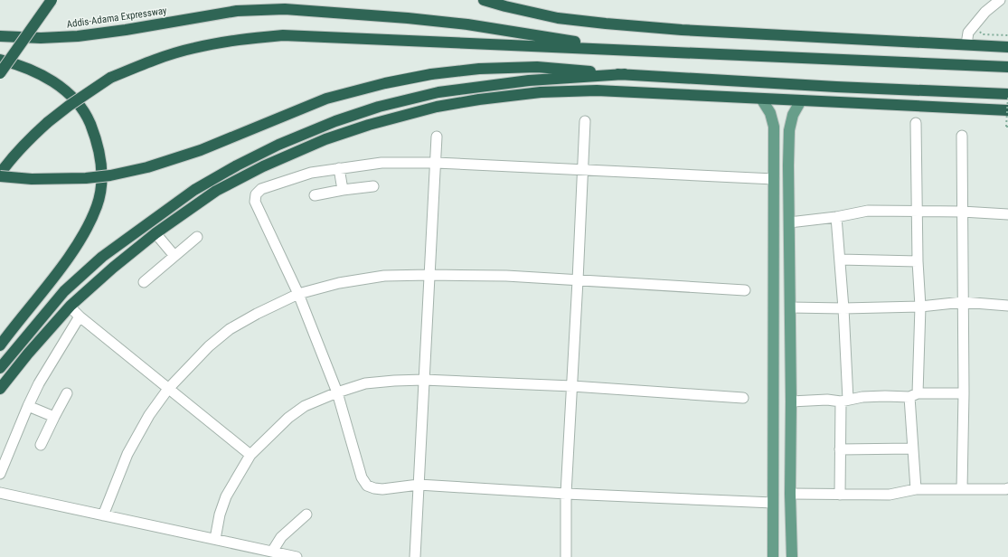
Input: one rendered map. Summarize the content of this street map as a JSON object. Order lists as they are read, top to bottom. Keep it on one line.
{"streets":{"highway":["Addis-Adama Expressway"]}}
